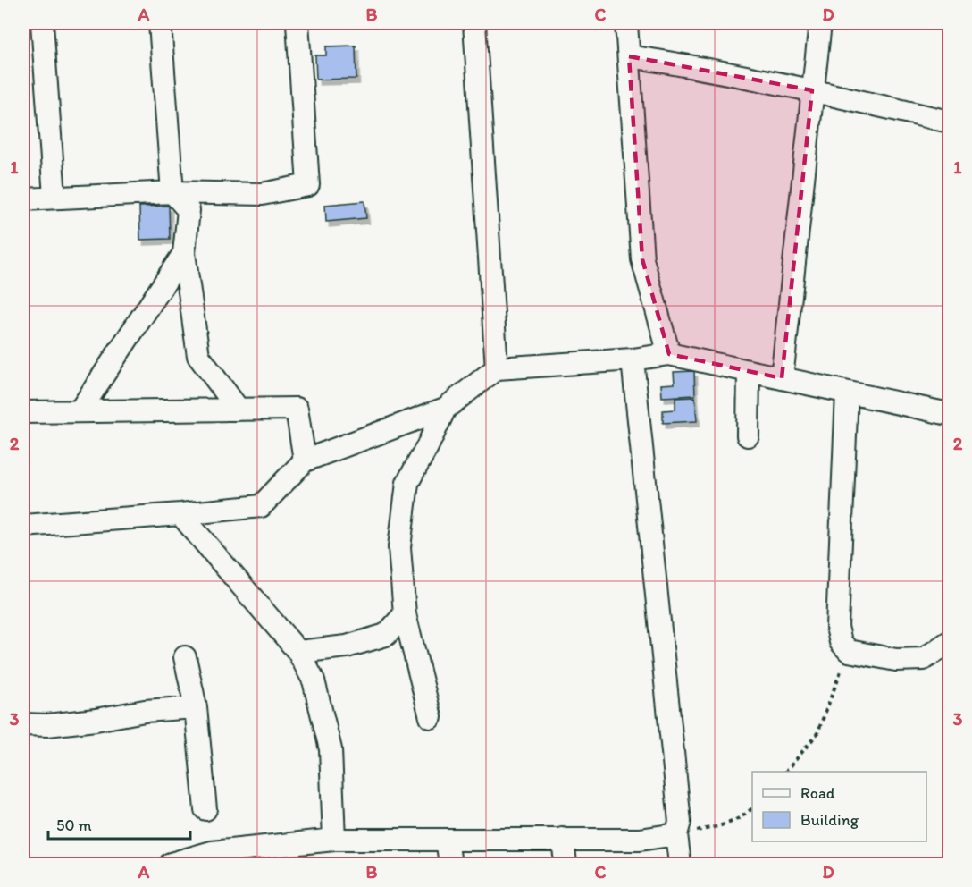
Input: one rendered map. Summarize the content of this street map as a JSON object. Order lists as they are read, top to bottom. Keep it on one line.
{"legend":["Road","Building"],"scale_bar":"50 m","grid":{"columns":["A","B","C","D"],"rows":["1","2","3"]}}
